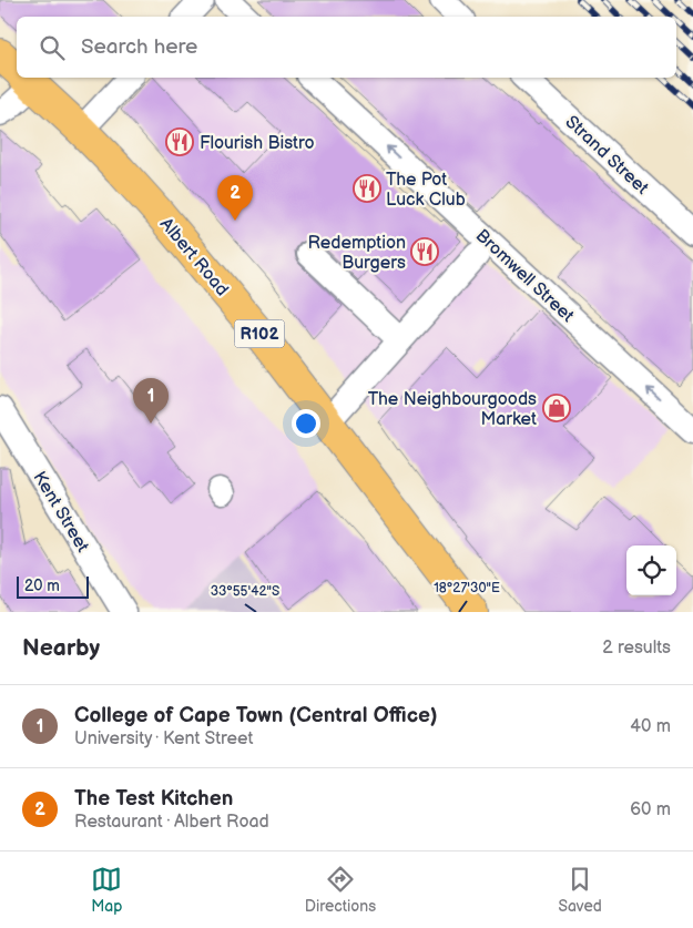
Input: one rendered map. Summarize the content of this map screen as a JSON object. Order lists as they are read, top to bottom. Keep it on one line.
{"streets":{"main road":["Albert Road","R102"],"street":["Strand Street","Bromwell Street","Kent Street"]},"one_way":["Bromwell Street"],"places":{"restaurant":["Flourish Bistro","The Pot Luck Club","Redemption Burgers"],"shop":["The Neighbourgoods Market"]},"scale_bar":"20 m","page":{"search":"Search here","pins":["2","1"],"scale":"20 m","heading":["Nearby","2 results"],"list":[{"mark":"1","name":"College of Cape Town (Central Office)","note":"University · Kent Street","value":"40 m"},{"mark":"2","name":"The Test Kitchen","note":"Restaurant · Albert Road","value":"60 m"}],"nav":["Map","Directions","Saved"]},"coordinates":["18°27'30\"E","33°55'42\"S"]}
